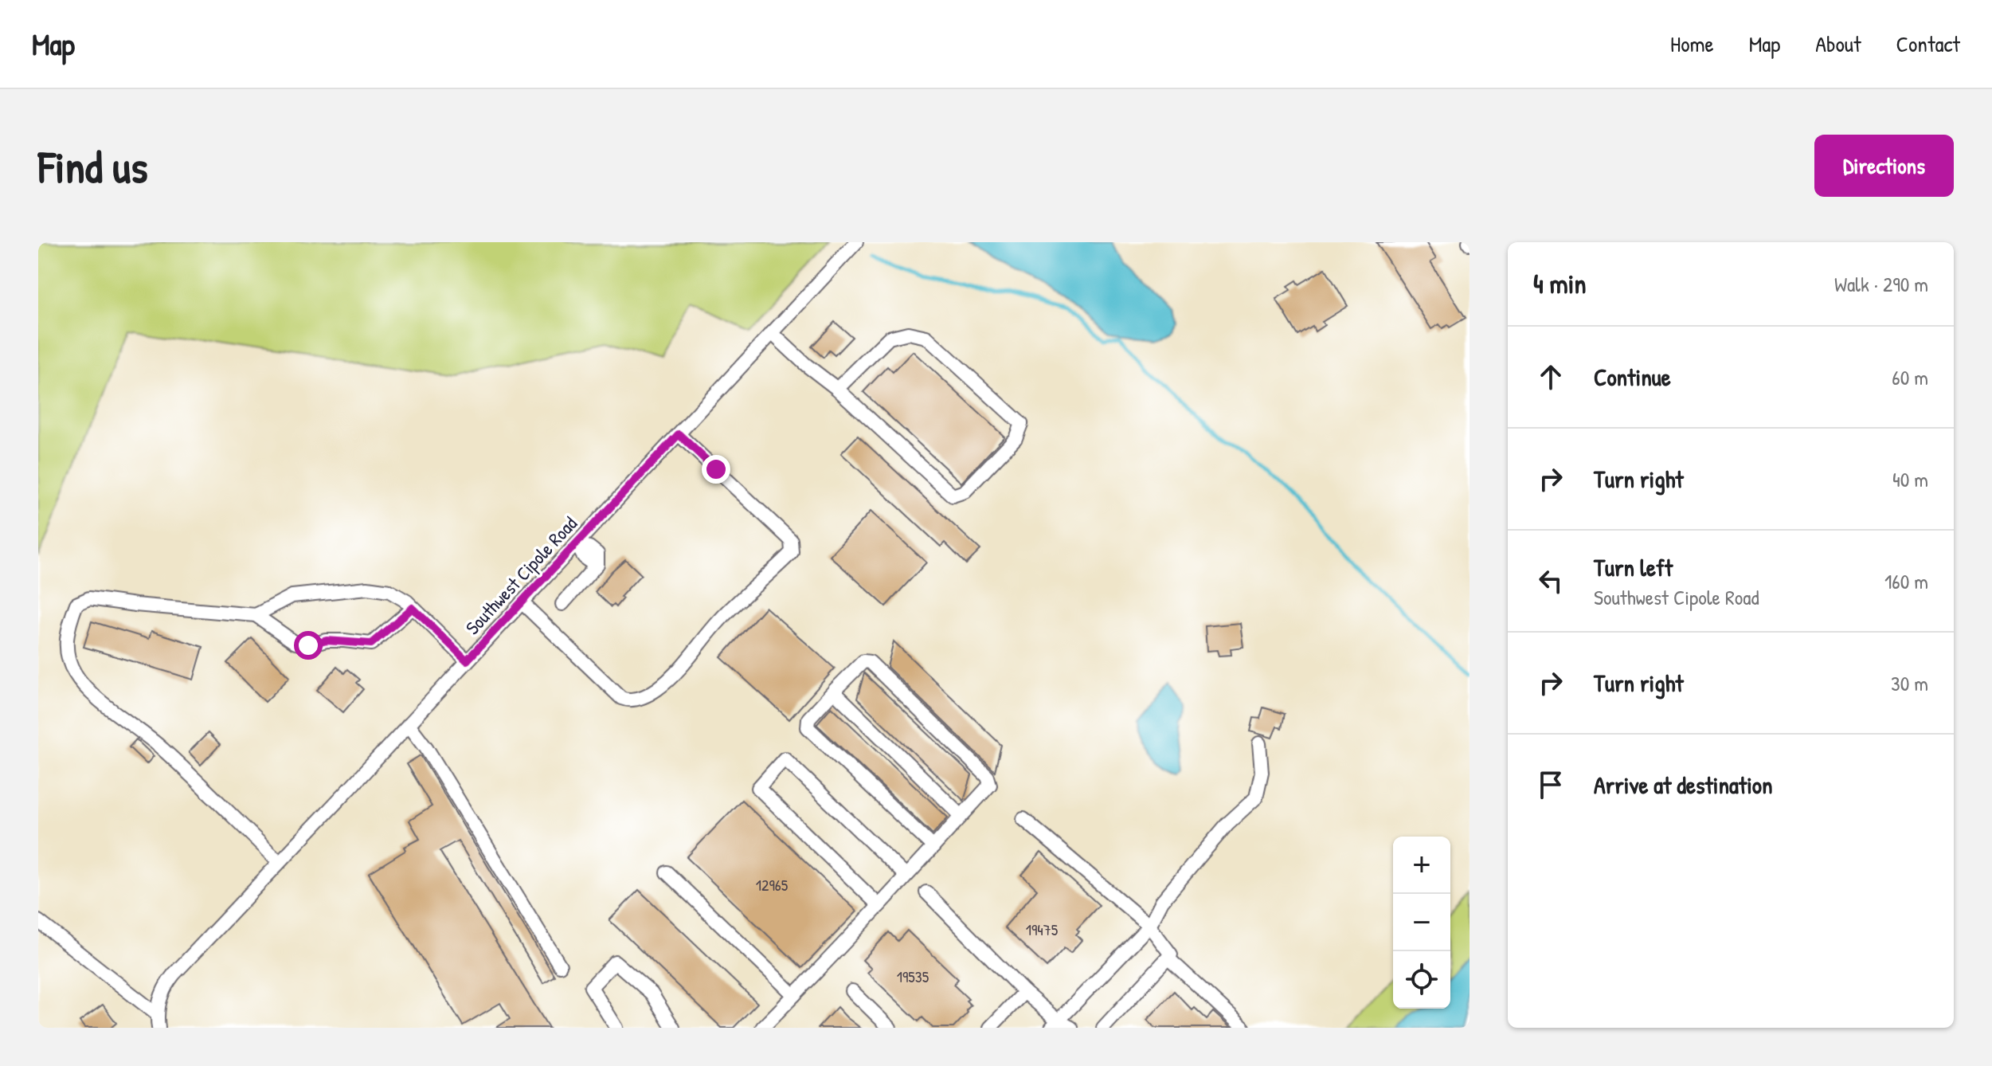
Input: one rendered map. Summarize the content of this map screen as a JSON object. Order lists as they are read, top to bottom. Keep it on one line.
{"streets":{"street":["Southwest Cipole Road"]},"house_numbers":["12965","19475","19535"],"page":{"header":"Map","nav":["Home","Map","About","Contact"],"buttons":"Directions","title":"Find us","heading":["4 min","Walk · 290 m"],"list":[["Continue","60 m"],["Turn right","40 m"],["Turn left","Southwest Cipole Road","160 m"],["Turn right","30 m"],"Arrive at destination"],"map_buttons":["+","−"]}}
